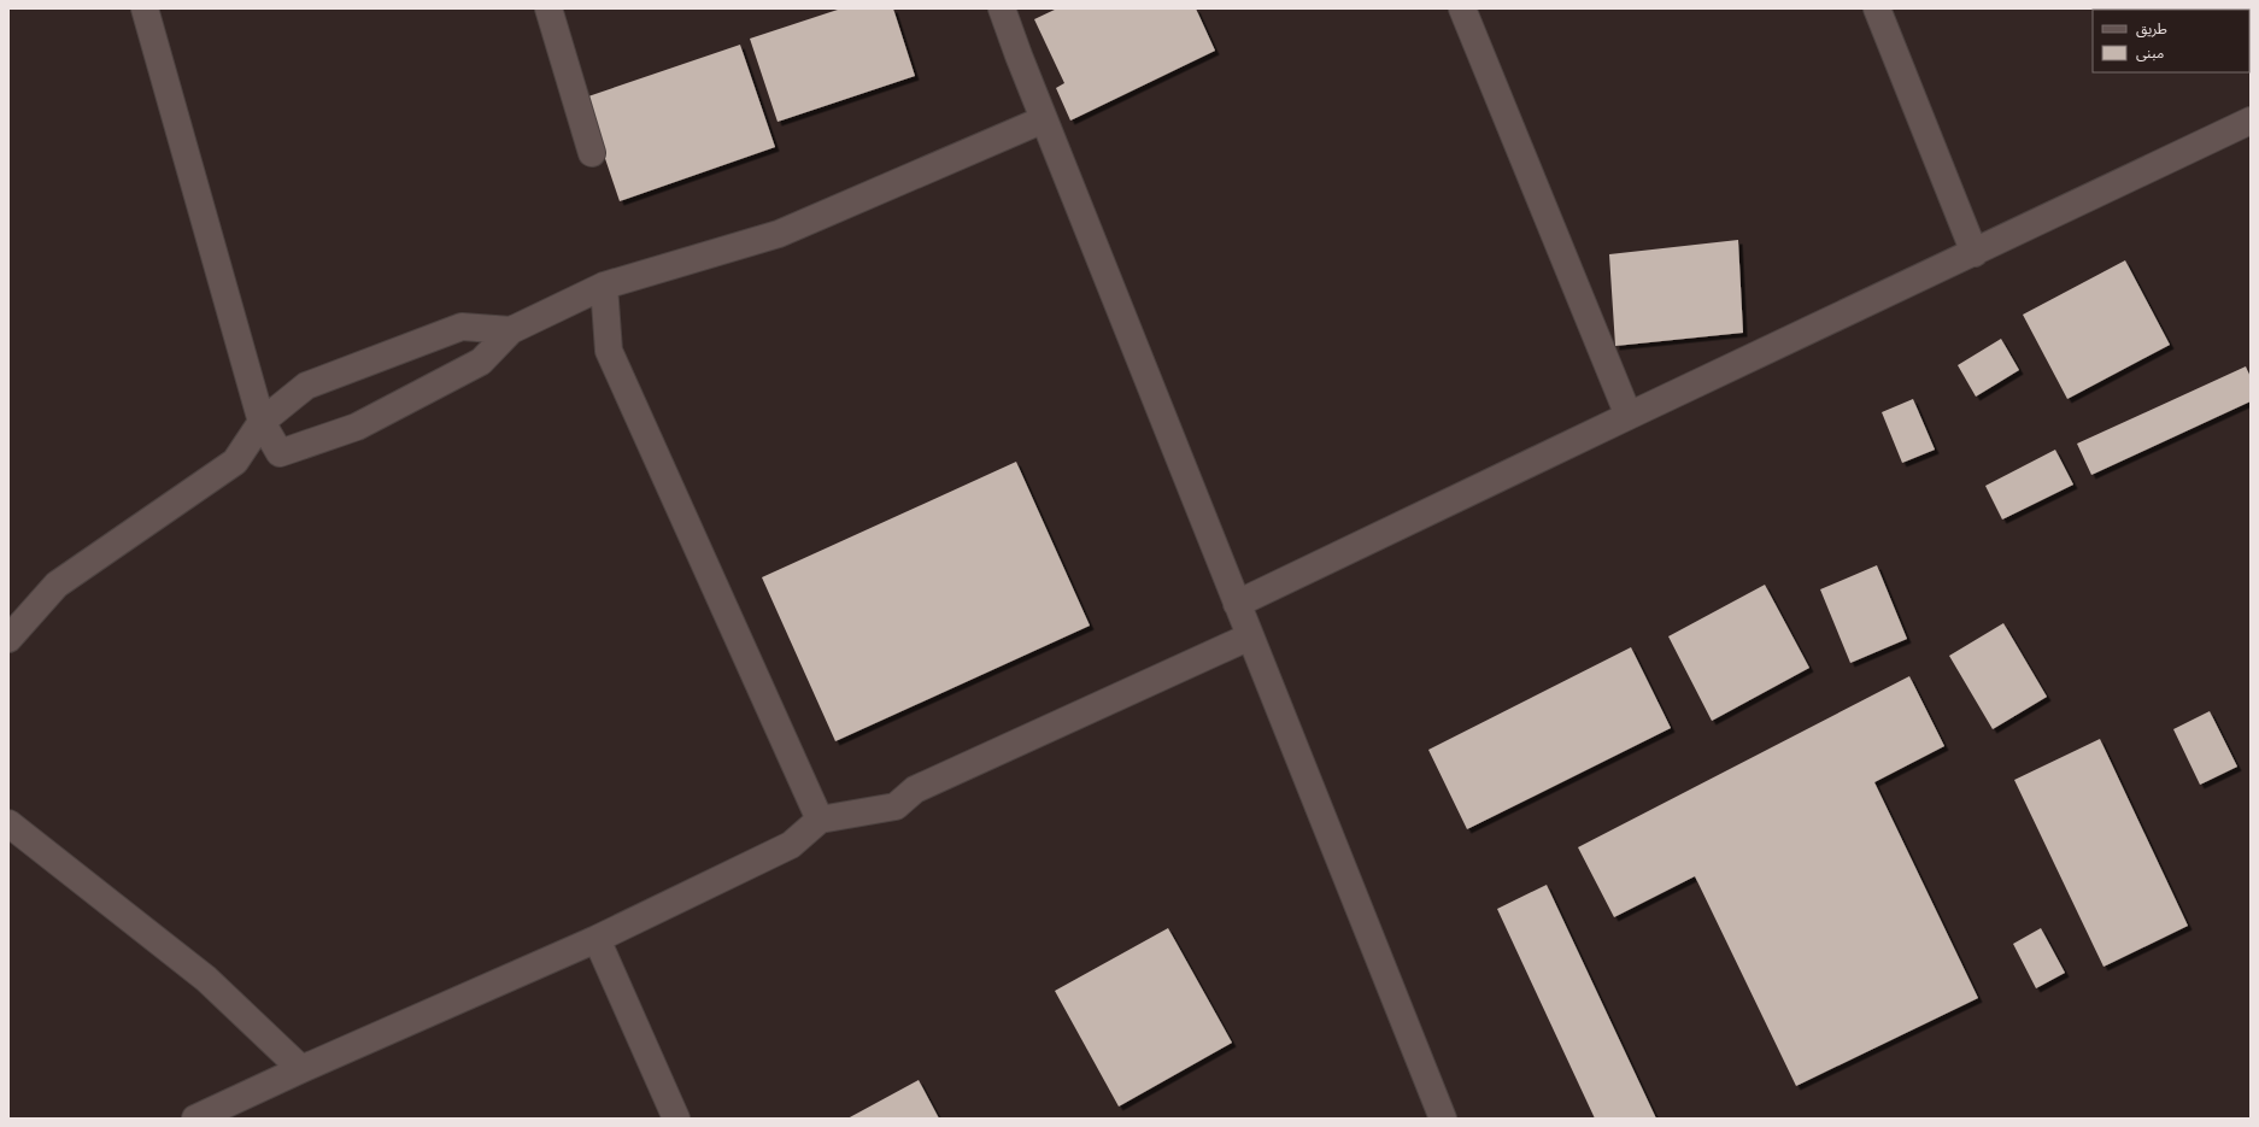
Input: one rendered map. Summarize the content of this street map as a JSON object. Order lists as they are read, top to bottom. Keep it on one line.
{"legend":["طريق","مبنى"]}
